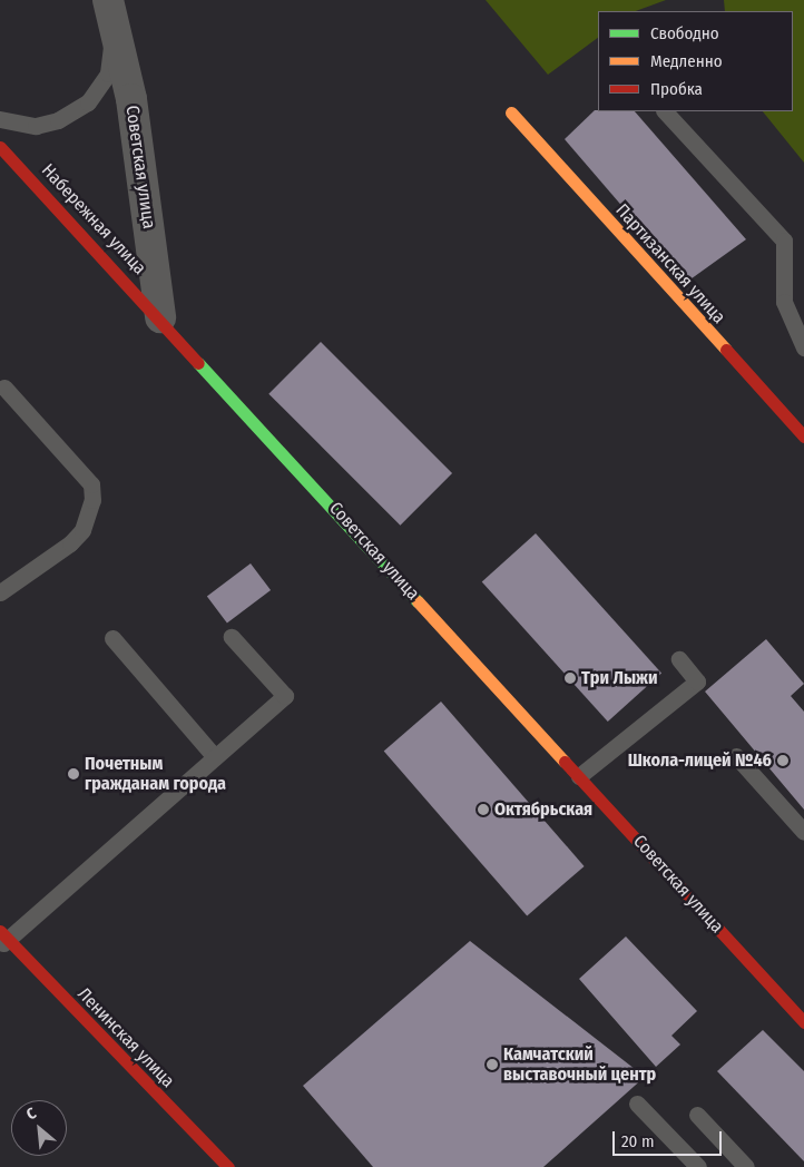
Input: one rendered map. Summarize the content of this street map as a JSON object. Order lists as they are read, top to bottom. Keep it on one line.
{"streets":{"main road":["Советская улица","Набережная улица","Партизанская улица","Ленинская улица"]},"crossings":[["Советская улица","Набережная улица"]],"places":["Три Лыжи","Школа-лицей №46","Почетным гражданам города","Октябрьская","Камчатский выставочный центр"],"legend":["Свободно","Медленно","Пробка"],"scale_bar":"20 m","north":"top left"}
